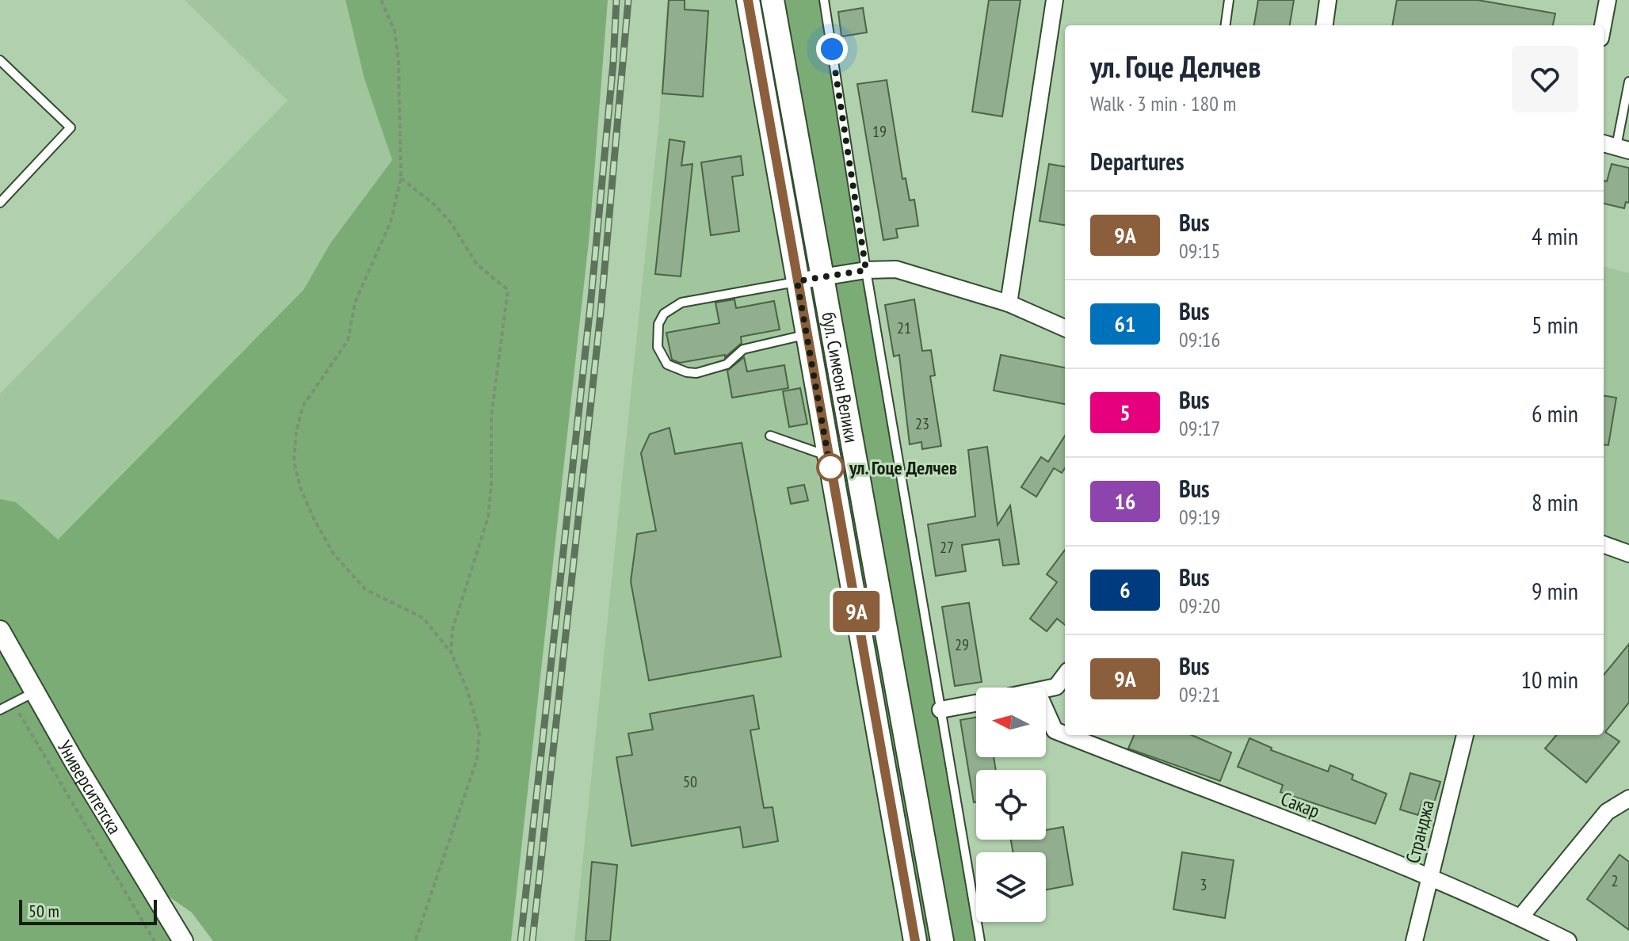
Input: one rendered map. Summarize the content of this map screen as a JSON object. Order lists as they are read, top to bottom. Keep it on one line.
{"streets":{"main road":["бул. Симеон Велики"],"street":["Университетска","Сакар","Странджа"]},"crossings":[["Сакар","Странджа"]],"places":["ул. Гоце Делчев"],"lines":["bus line 9А"],"house_numbers":["19","21","23","27","29","50","2","3"],"scale_bar":"50 m","north":"left","page":{"on_map":"9А","heading":[["ул. Гоце Делчев","Walk · 3 min · 180 m"],"Departures"],"list":[{"mark":"9А","name":"Bus","note":"09:15","value":"4 min"},{"mark":"61","name":"Bus","note":"09:16","value":"5 min"},{"mark":"5","name":"Bus","note":"09:17","value":"6 min"},{"mark":"16","name":"Bus","note":"09:19","value":"8 min"},{"mark":"6","name":"Bus","note":"09:20","value":"9 min"},{"mark":"9А","name":"Bus","note":"09:21","value":"10 min"}],"scale":"50 m"}}
